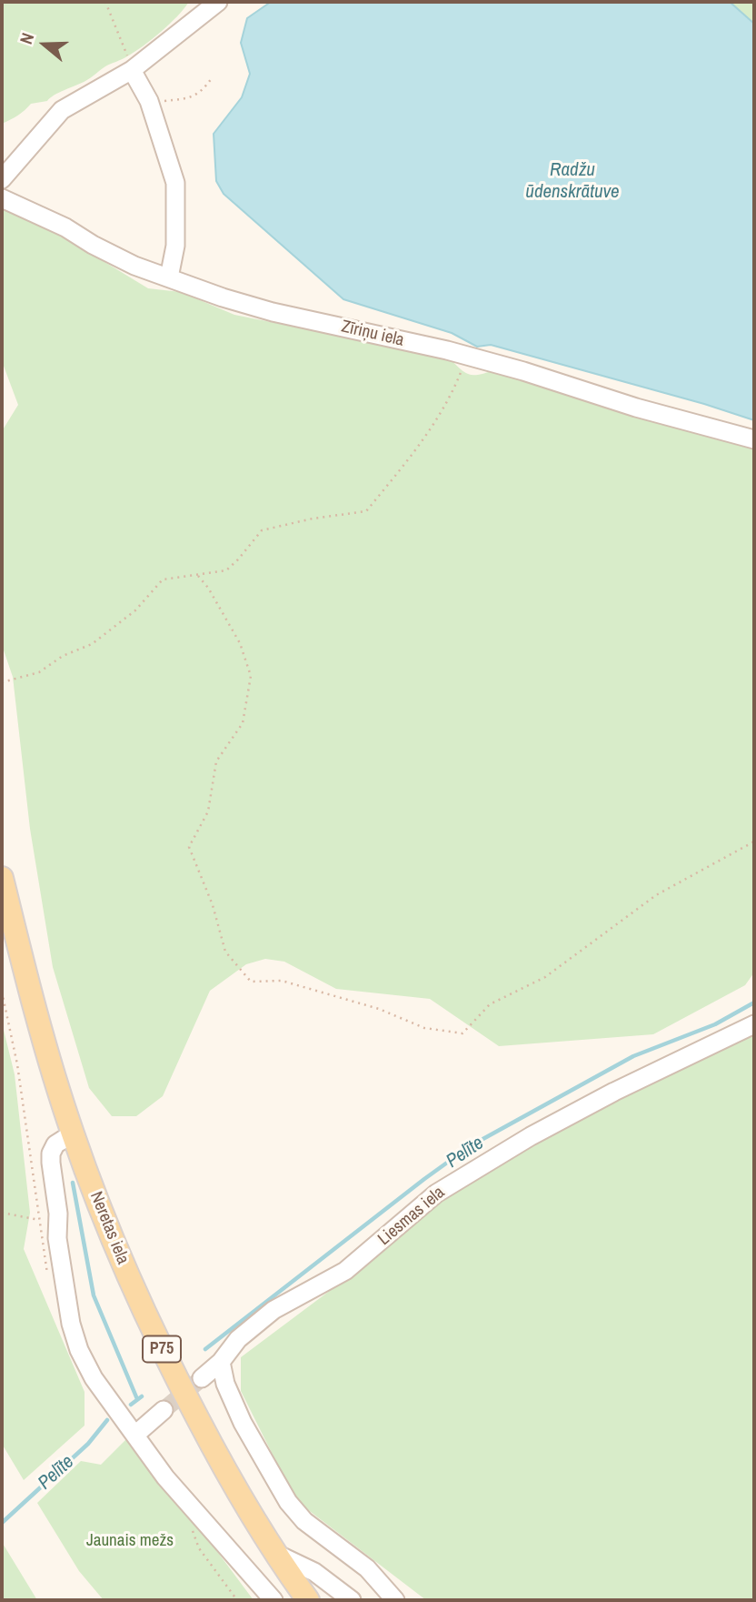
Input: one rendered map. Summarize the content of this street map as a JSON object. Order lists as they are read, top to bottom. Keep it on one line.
{"streets":{"main road":["Neretas iela","P75"],"street":["Zīriņu iela","Liesmas iela"]},"crossings":[["Neretas iela","P75"]],"water":["Radžu ūdenskrātuve","Pelīte"],"parks":["Jaunais mežs"],"north":"left"}
